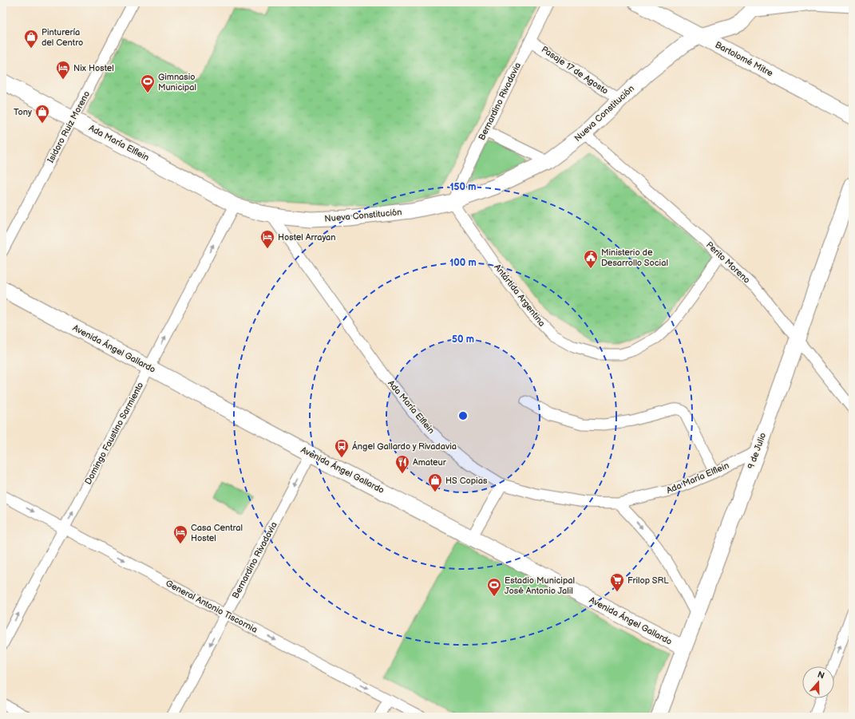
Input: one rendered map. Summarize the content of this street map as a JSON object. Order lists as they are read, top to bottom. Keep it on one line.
{"streets":{"street":["Bartolomé Mitre","Pasaje 17 de Agosto","Bernardino Rivadavia","Nueva Constitución","Isidoro Ruiz Moreno","Ada María Elflein","Perito Moreno","Antártida Argentina","Avenida Ángel Gallardo","Domingo Faustino Sarmiento","9 de Julio","General Antonio Tiscornia"]},"crossings":[["Bartolomé Mitre","Nueva Constitución"],["Pasaje 17 de Agosto","Bernardino Rivadavia"],["Pasaje 17 de Agosto","Nueva Constitución"],["Bernardino Rivadavia","Nueva Constitución"],["Bernardino Rivadavia","Antártida Argentina"],["Bernardino Rivadavia","Avenida Ángel Gallardo"],["Bernardino Rivadavia","General Antonio Tiscornia"],["Nueva Constitución","Ada María Elflein"],["Nueva Constitución","Perito Moreno"],["Nueva Constitución","Antártida Argentina"],["Nueva Constitución","Domingo Faustino Sarmiento"],["Isidoro Ruiz Moreno","Ada María Elflein"],["Ada María Elflein","Domingo Faustino Sarmiento"],["Ada María Elflein","9 de Julio"],["Perito Moreno","Antártida Argentina"],["Perito Moreno","9 de Julio"],["Avenida Ángel Gallardo","Domingo Faustino Sarmiento"],["Avenida Ángel Gallardo","9 de Julio"],["Domingo Faustino Sarmiento","General Antonio Tiscornia"]],"one_way":["Bernardino Rivadavia","Domingo Faustino Sarmiento","General Antonio Tiscornia"],"places":{"shop":["Pinturería del Centro","Tony","HS Copias"],"hotel":["Nix Hostel","Hostel Arrayan","Casa Central Hostel"],"sports":["Gimnasio Municipal","Estadio Municipal José Antonio Jalil"],"public building":["Ministerio de Desarrollo Social"],"bus stop":["Ángel Gallardo y Rivadavia"],"restaurant":["Amateur"],"supermarket":["Frilop SRL"]},"north":"top","rings":["150 m","100 m","50 m"]}
